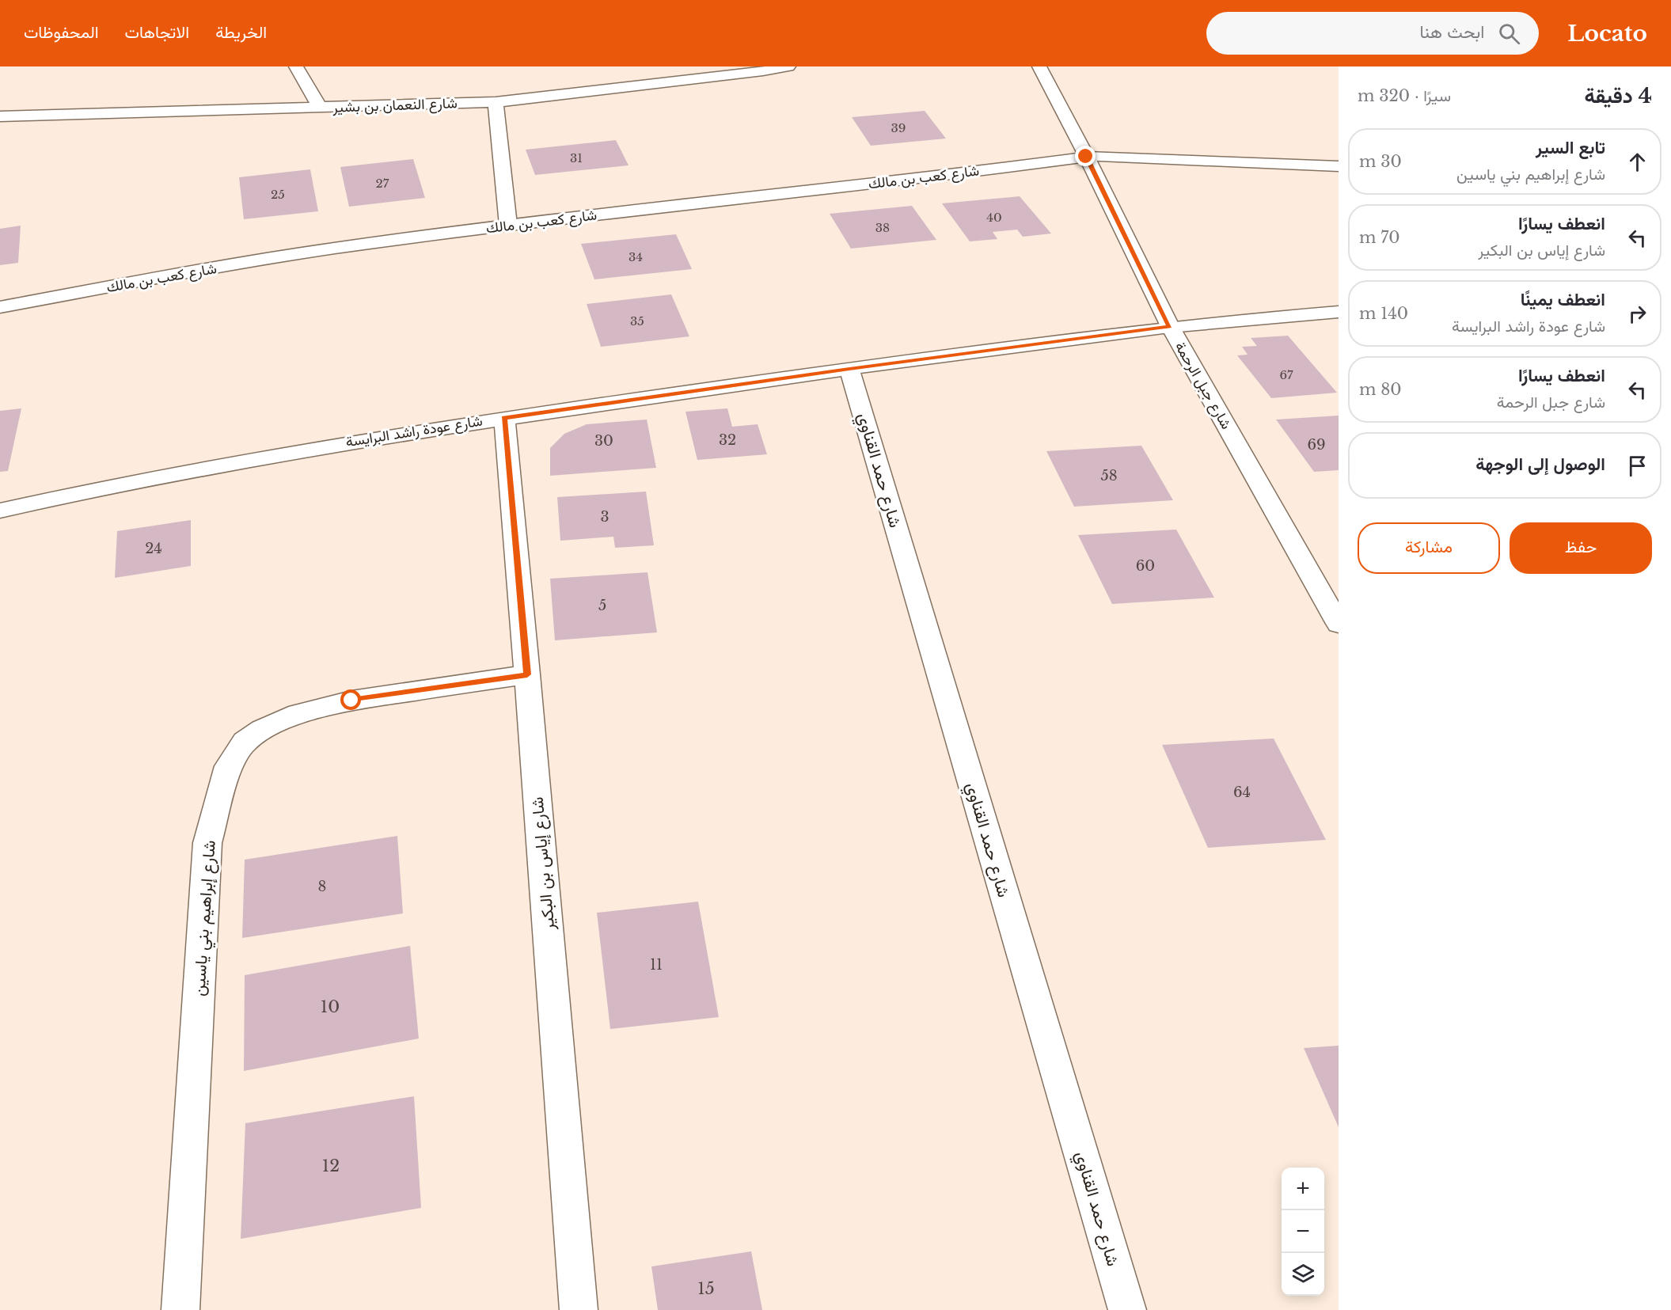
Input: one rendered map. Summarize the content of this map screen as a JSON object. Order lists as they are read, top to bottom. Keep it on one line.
{"streets":{"street":["شارع النعمان بن بشير","شارع كعب بن مالك","شارع جبل الرحمة","شارع عودة راشد البرايسة","شارع حمد القناوي","شارع إياس بن البكير","شارع إبراهيم بني ياسين"]},"crossings":[["شارع كعب بن مالك","شارع جبل الرحمة"],["شارع جبل الرحمة","شارع عودة راشد البرايسة"],["شارع عودة راشد البرايسة","شارع حمد القناوي"],["شارع عودة راشد البرايسة","شارع إياس بن البكير"],["شارع إياس بن البكير","شارع إبراهيم بني ياسين"]],"house_numbers":["39","31","27","25","40","38","34","35","67","32","30","69","58","3","24","60","5","64","8","11","10","12","15"],"page":{"header":"Locato","search":"ابحث هنا","nav":["الخريطة","الاتجاهات","المحفوظات"],"heading":["4 دقيقة","سيرًا · 320 m"],"list":[["تابع السير","شارع إبراهيم بني ياسين","30 m"],["انعطف يسارًا","شارع إياس بن البكير","70 m"],["انعطف يمينًا","شارع عودة راشد البرايسة","140 m"],["انعطف يسارًا","شارع جبل الرحمة","80 m"],"الوصول إلى الوجهة"],"buttons":["حفظ","مشاركة"],"map_buttons":["+","−"]}}
